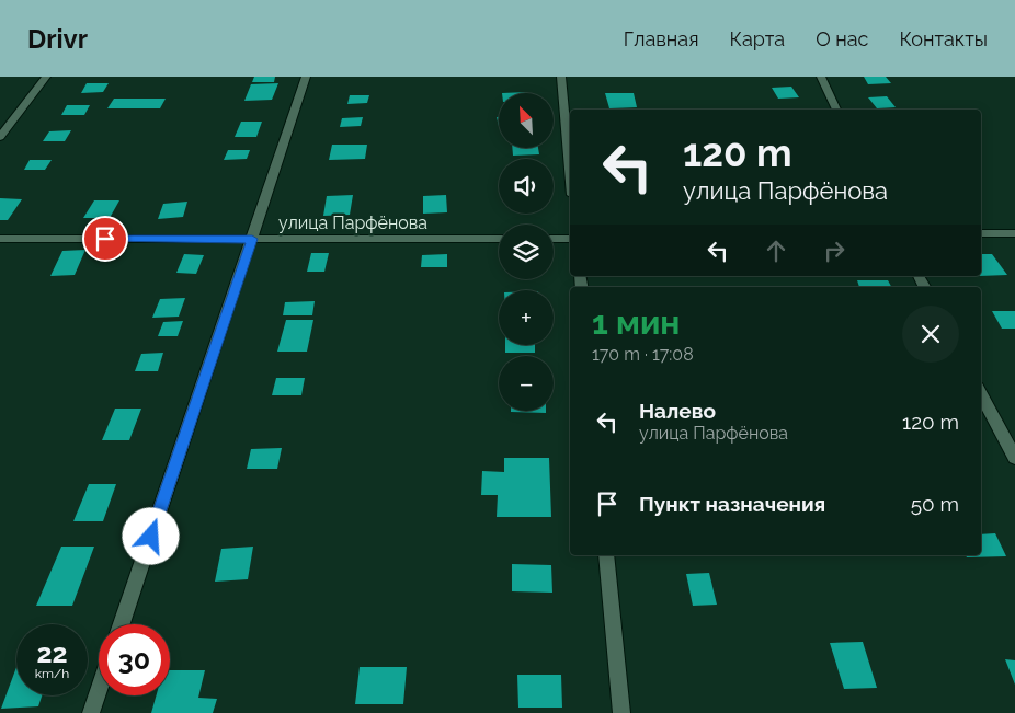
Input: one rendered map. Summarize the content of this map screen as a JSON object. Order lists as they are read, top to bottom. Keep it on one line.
{"streets":{"street":["улица Парфёнова"]},"north":"top left","page":{"header":"Drivr","nav":["Главная","Карта","О нас","Контакты"],"map_buttons":["+","−"],"turn":["120 m","улица Парфёнова"],"heading":["1 мин","170 m · 17:08"],"list":[{"name":"Налево","note":"улица Парфёнова","value":"120 m"},{"name":"Пункт назначения","value":"50 m"}],"speed":"22 km/h","limit":"30"}}
